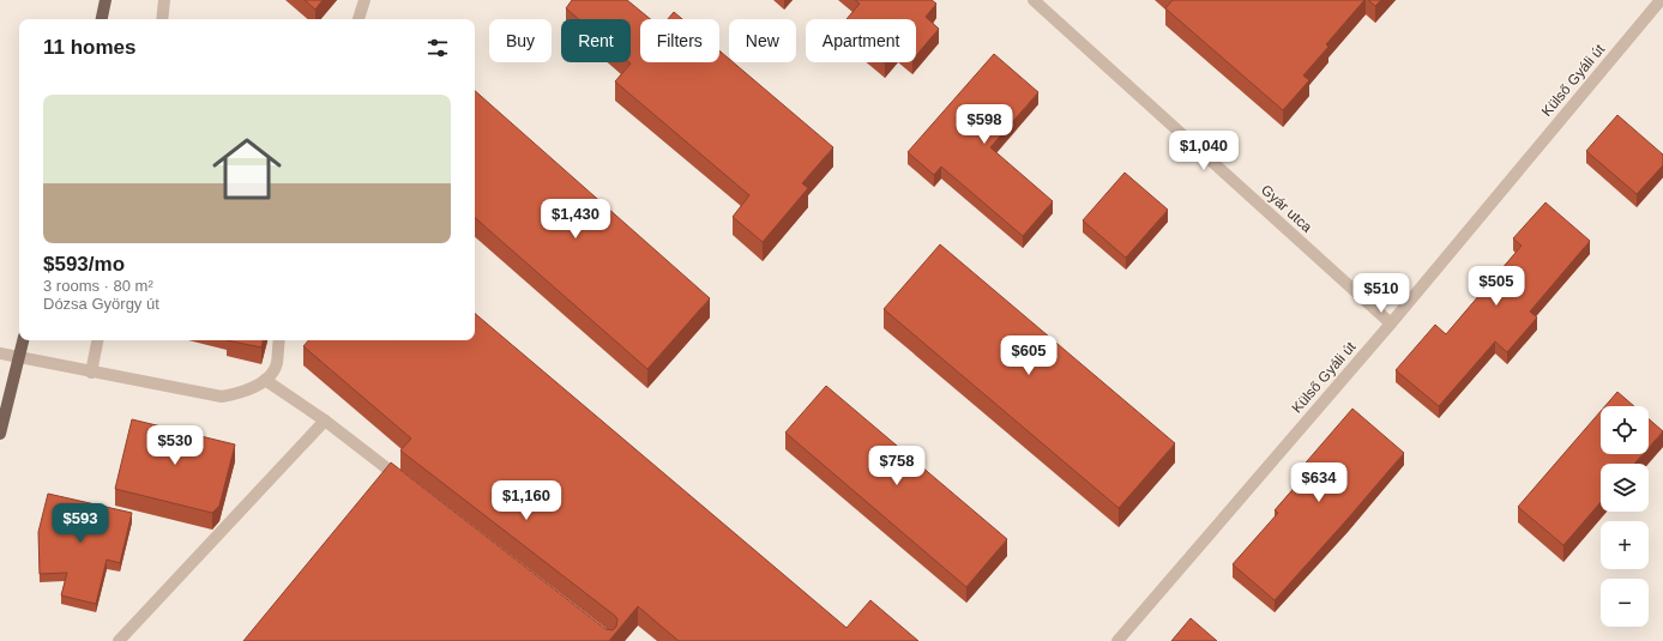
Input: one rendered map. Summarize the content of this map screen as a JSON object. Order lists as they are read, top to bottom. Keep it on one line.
{"streets":{"street":["Külső Gyáli út","Gyár utca"]},"crossings":[["Külső Gyáli út","Gyár utca"]],"page":{"chip":["Buy","Rent","Filters","New","Apartment"],"heading":"11 homes","list":[{"name":"$593/mo","note":"3 rooms · 80 m² · Dózsa György út"}],"price":["$598","$1,040","$1,430","$505","$510","$605","$530","$758","$634","$1,160","$593"],"map_buttons":["+","−"]}}
